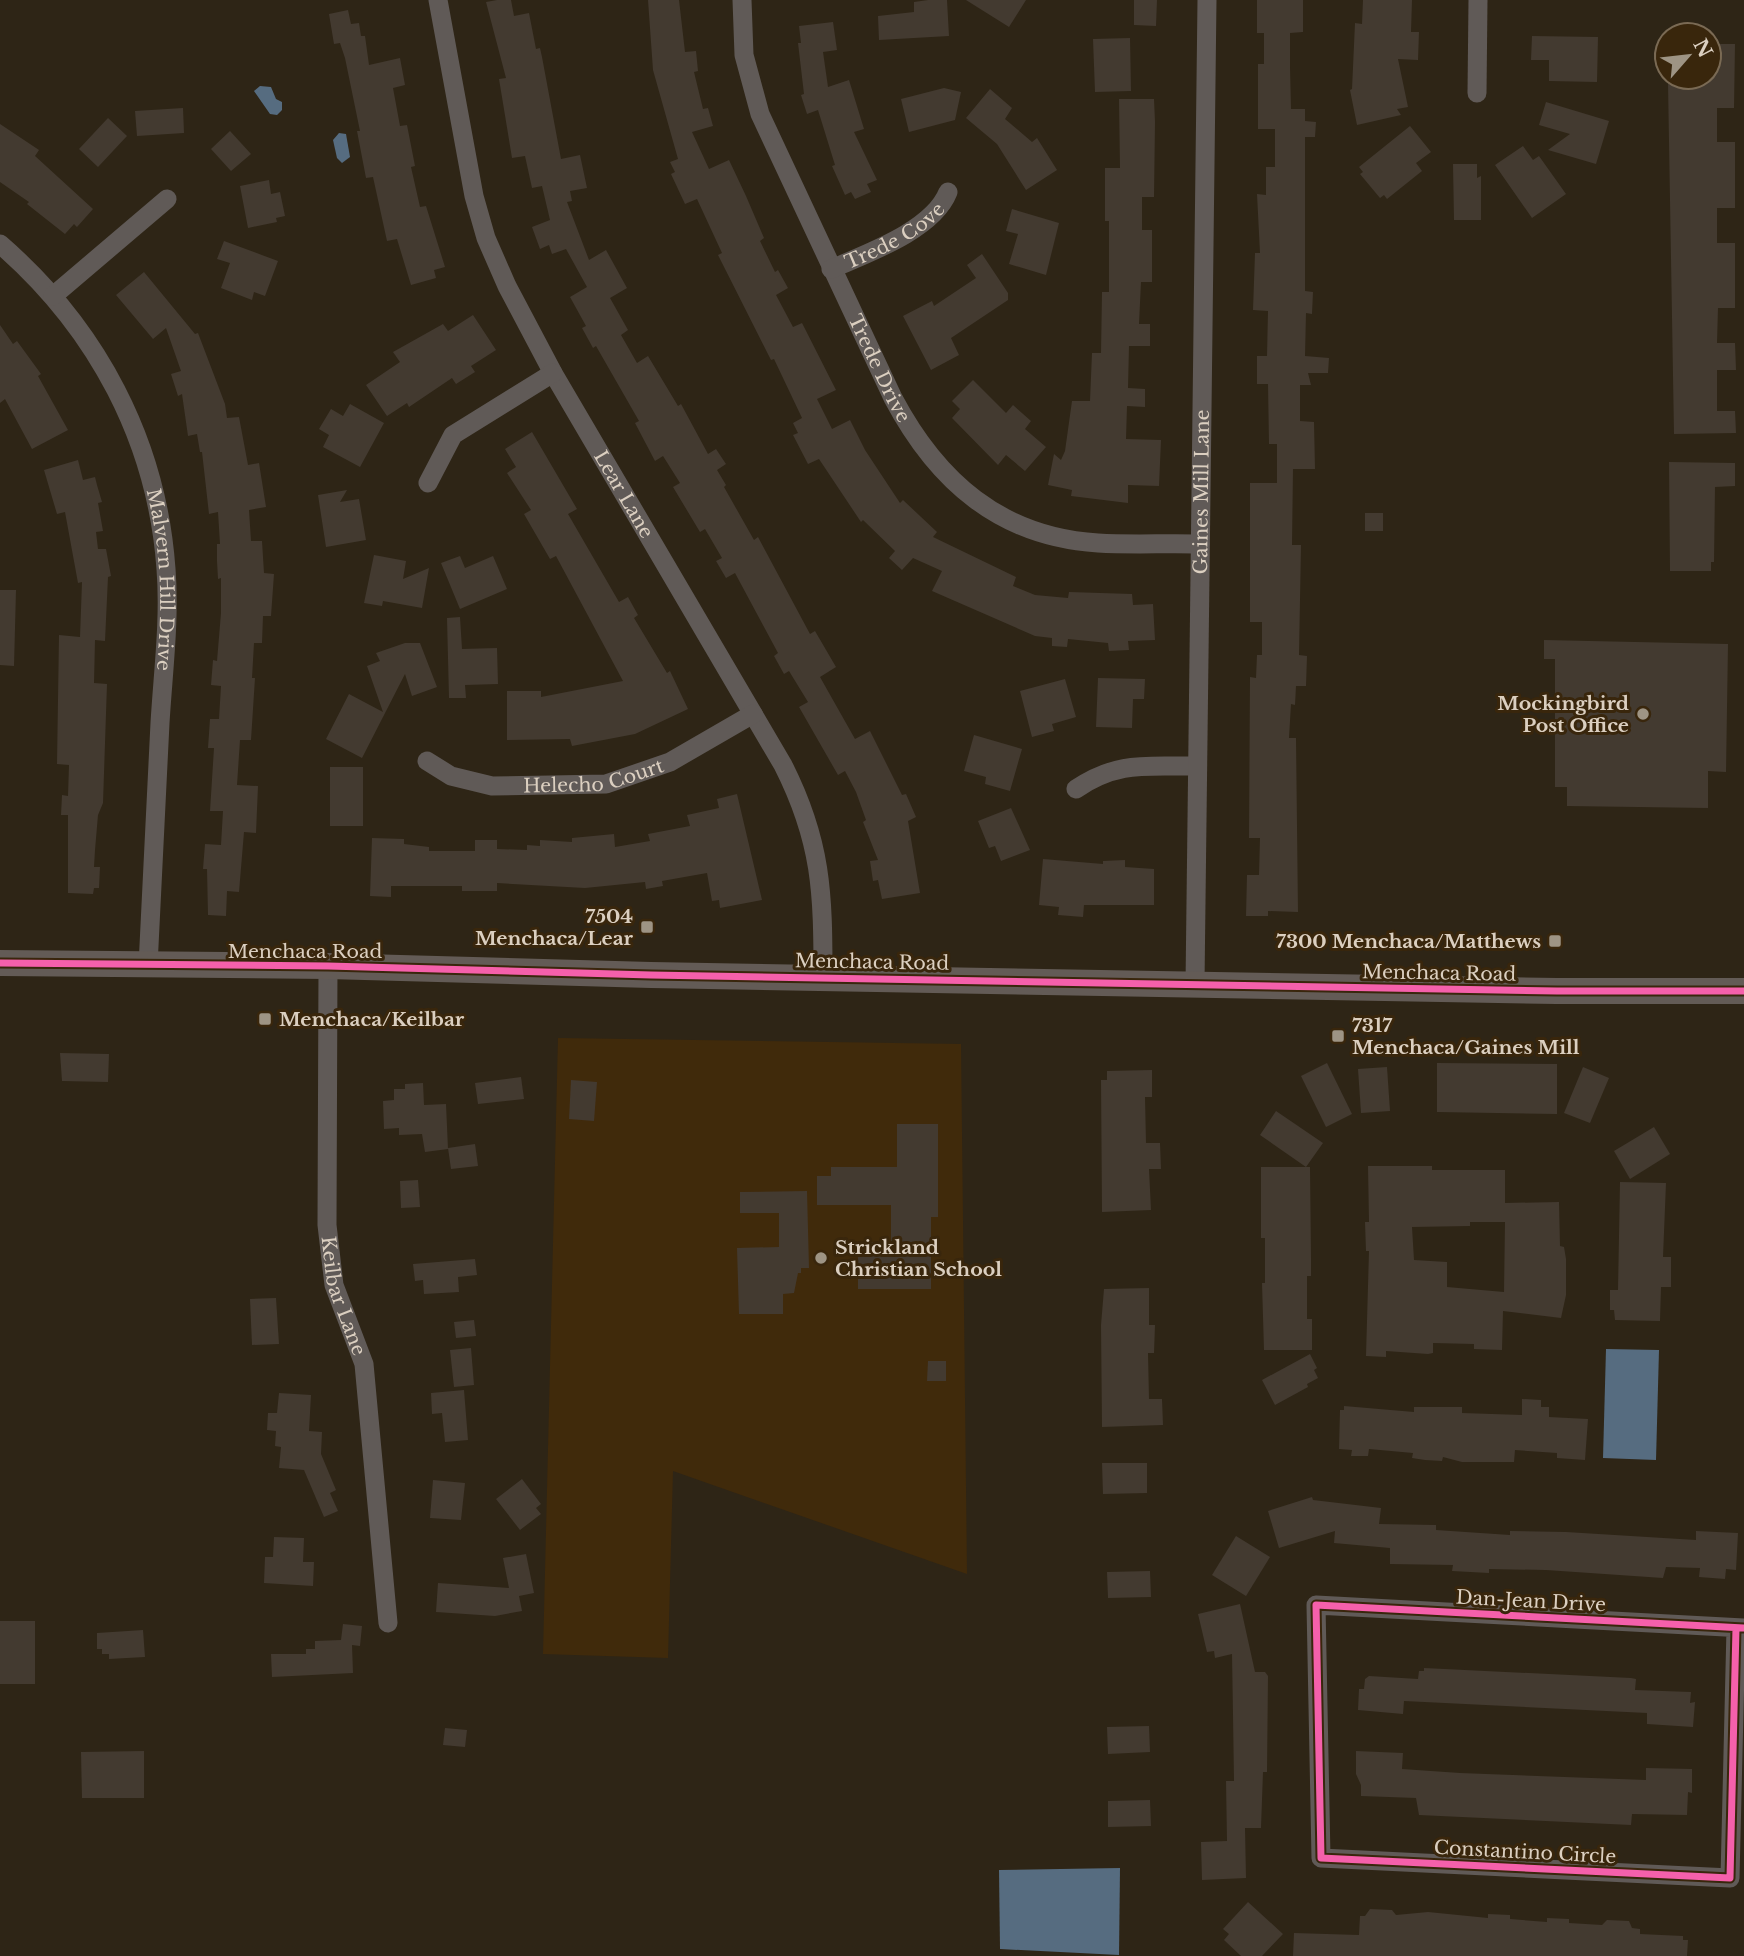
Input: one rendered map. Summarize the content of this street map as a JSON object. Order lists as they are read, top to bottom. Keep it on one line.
{"streets":{"main road":["Menchaca Road"],"street":["Trede Cove","Trede Drive","Gaines Mill Lane","Lear Lane","Malvern Hill Drive","Helecho Court","Keilbar Lane","Dan-Jean Drive","Constantino Circle"]},"crossings":[["Trede Cove","Trede Drive"],["Trede Drive","Gaines Mill Lane"],["Gaines Mill Lane","Menchaca Road"],["Lear Lane","Helecho Court"],["Lear Lane","Menchaca Road"],["Malvern Hill Drive","Menchaca Road"],["Menchaca Road","Keilbar Lane"],["Dan-Jean Drive","Constantino Circle"]],"places":{"other":["Mockingbird Post Office","Strickland Christian School"],"transit":["7504 Menchaca/Lear","7300 Menchaca/Matthews","Menchaca/Keilbar","7317 Menchaca/Gaines Mill"]},"north":"top right"}
